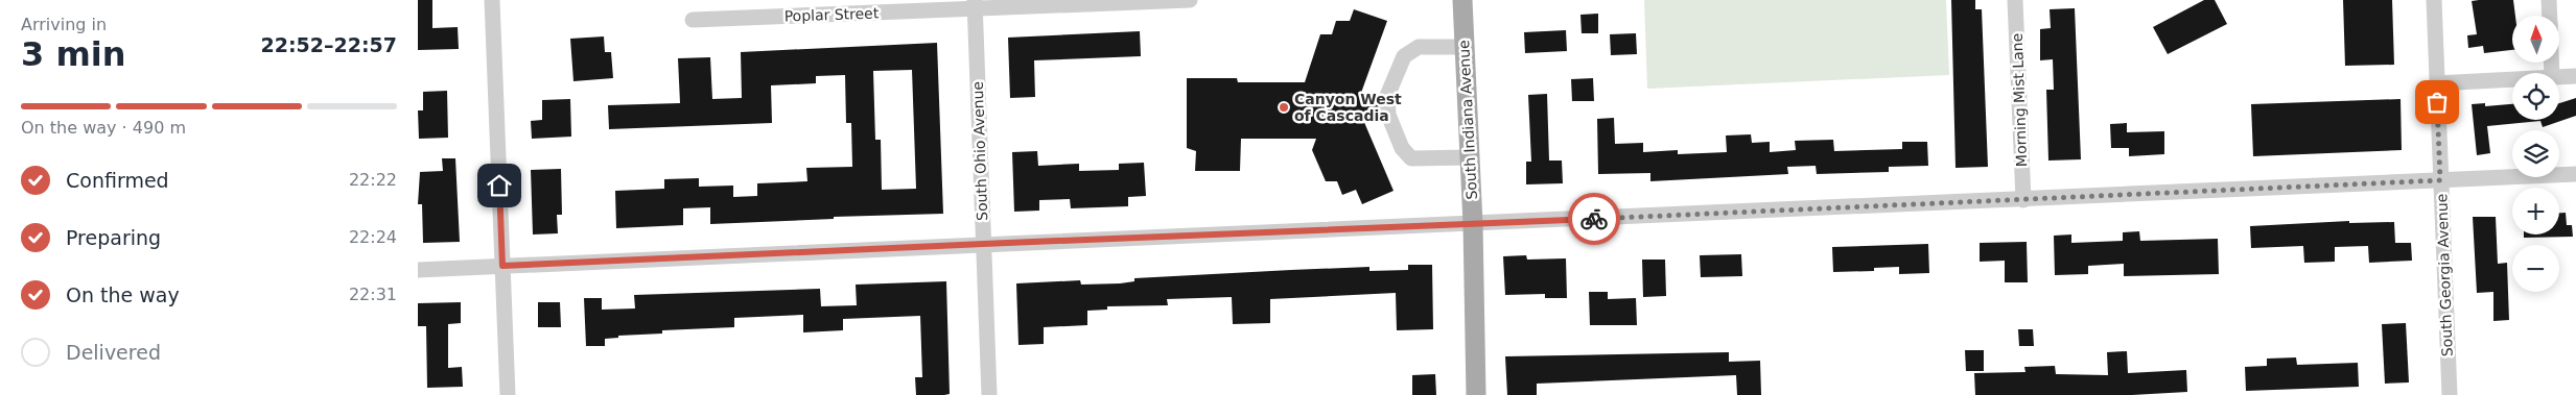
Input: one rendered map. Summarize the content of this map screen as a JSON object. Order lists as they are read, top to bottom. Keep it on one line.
{"streets":{"main road":["South Indiana Avenue"],"street":["Poplar Street","Morning Mist Lane","South Ohio Avenue","South Georgia Avenue"]},"crossings":[["Poplar Street","South Ohio Avenue"]],"places":["Canyon West of Cascadia"],"north":"top","page":{"heading":["3 min","Arriving in","22:52–22:57"],"map_buttons":["+","−"],"bar":"On the way · 490 m","list":[["Confirmed","22:22"],["Preparing","22:24"],["On the way","22:31"],"Delivered"]}}
